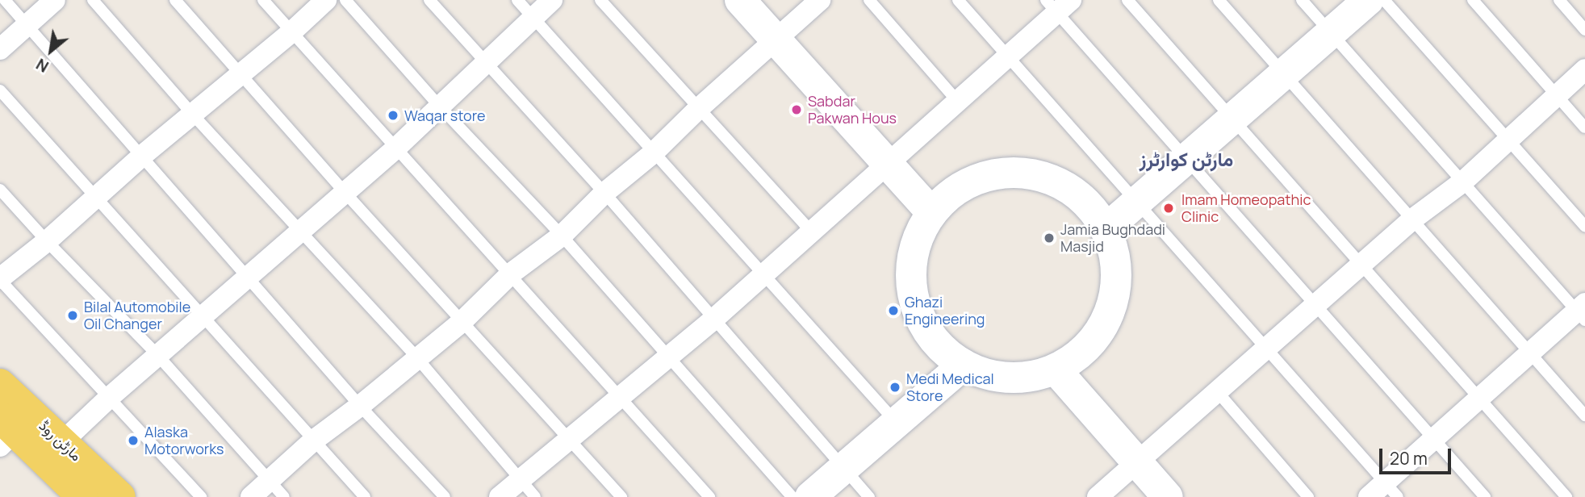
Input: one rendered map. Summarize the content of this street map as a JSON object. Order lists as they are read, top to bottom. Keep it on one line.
{"streets":{"main road":["مارٹن روڈ"]},"districts":["مارٹن کوارٹرز"],"places":["Sabdar Pakwan Hous","Waqar store","Imam Homeopathic Clinic","Jamia Bughdadi Masjid","Ghazi Engineering","Bilal Automobile Oil Changer","Medi Medical Store","Alaska Motorworks"],"scale_bar":"20 m","north":"bottom left"}
